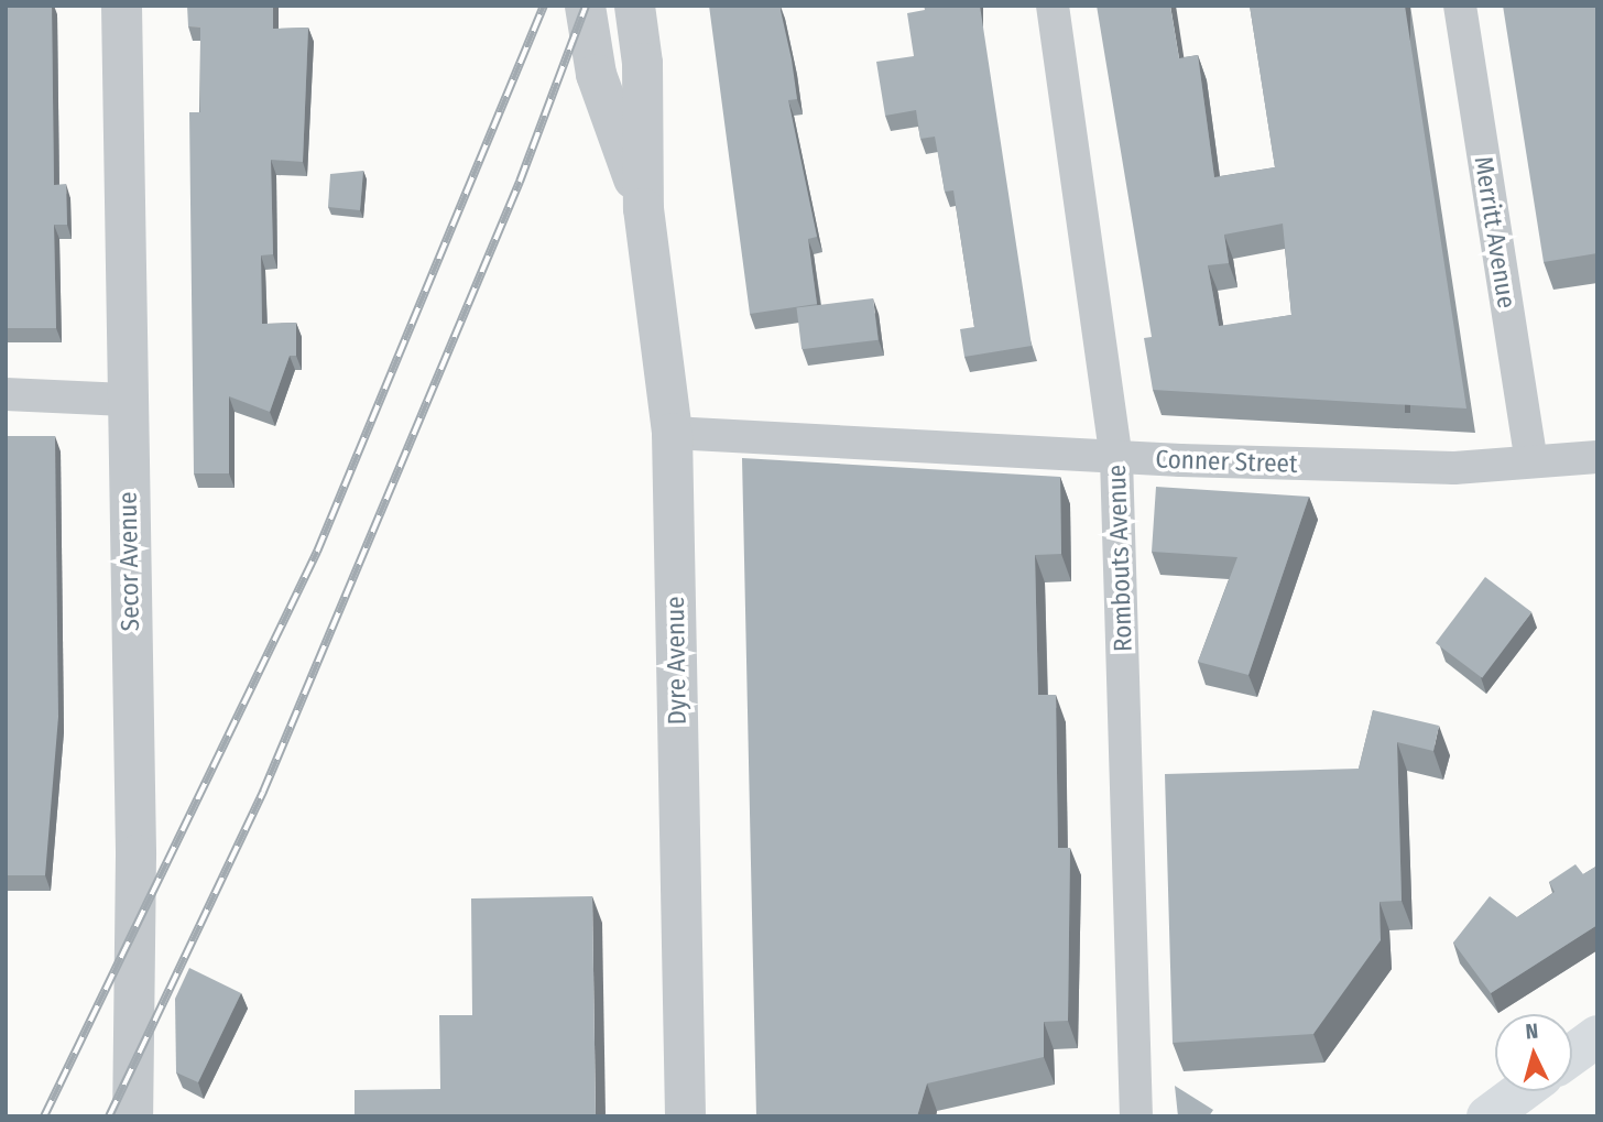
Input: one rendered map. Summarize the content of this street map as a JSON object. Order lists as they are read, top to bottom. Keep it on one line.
{"streets":{"street":["Merritt Avenue","Conner Street","Rombouts Avenue","Secor Avenue","Dyre Avenue"]},"crossings":[["Merritt Avenue","Conner Street"],["Conner Street","Rombouts Avenue"],["Conner Street","Dyre Avenue"]],"north":"top"}
